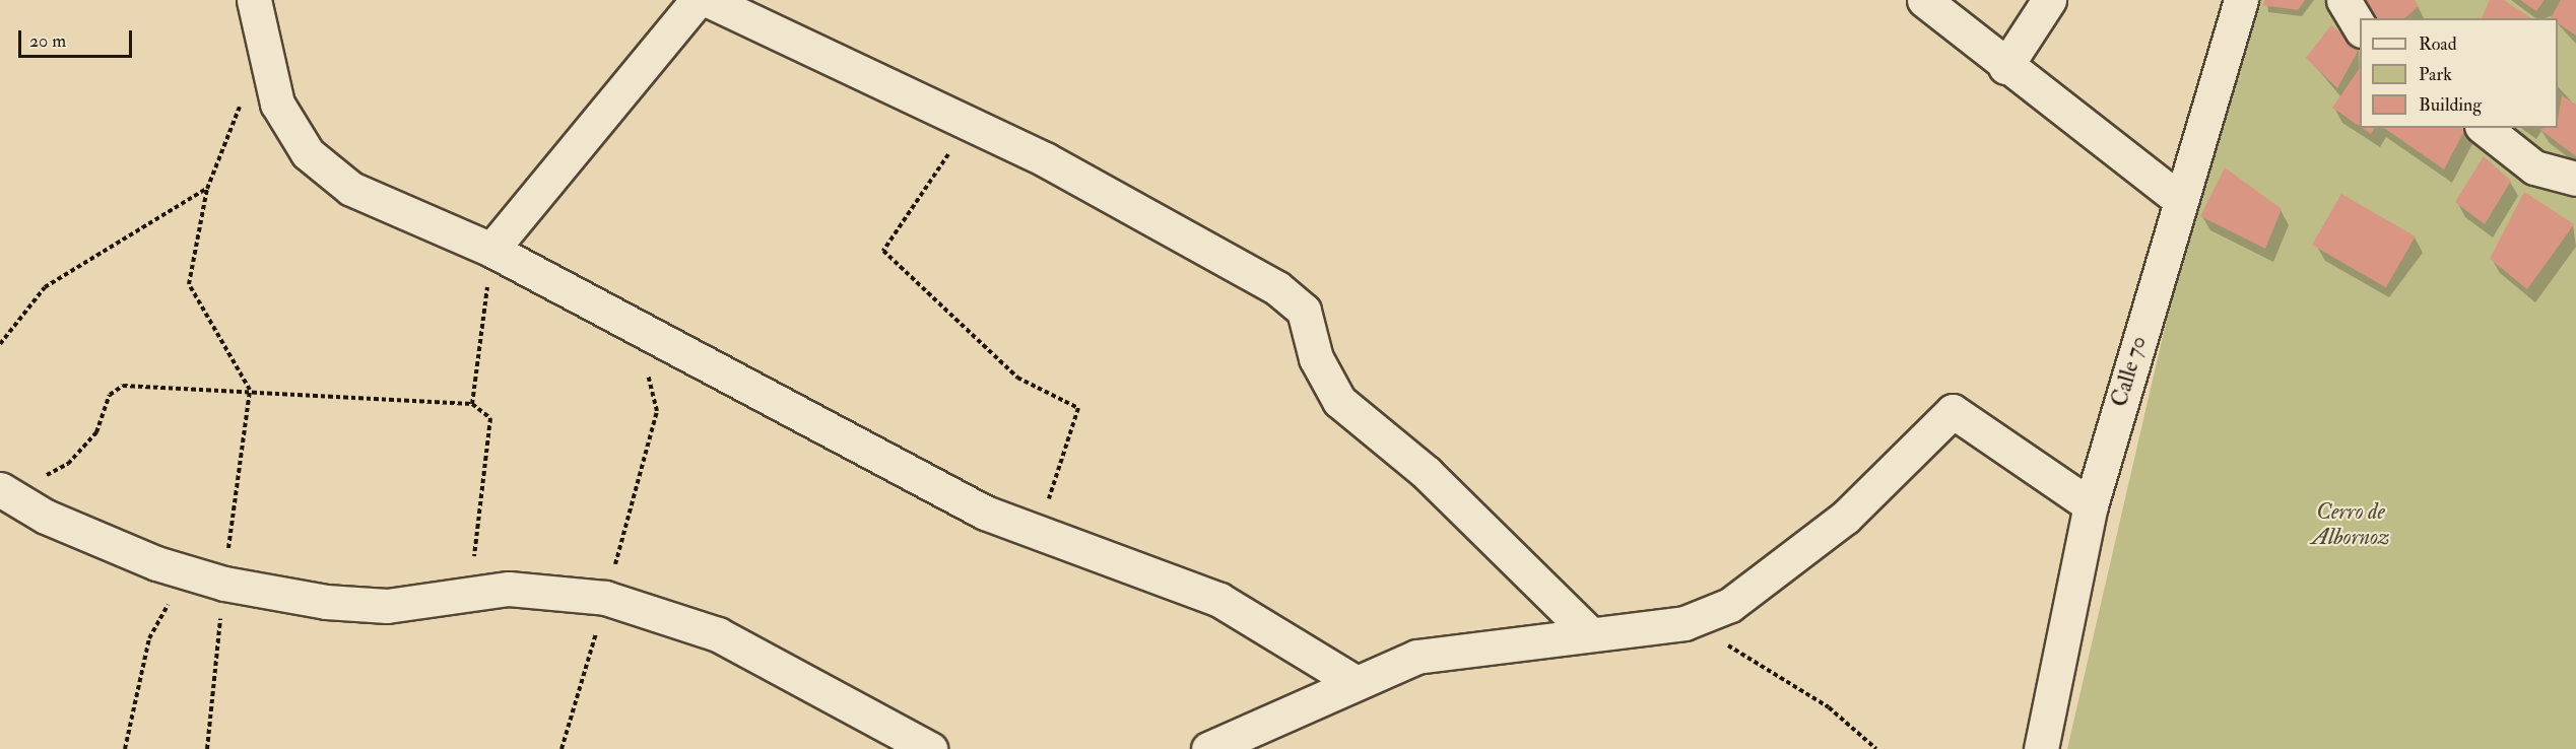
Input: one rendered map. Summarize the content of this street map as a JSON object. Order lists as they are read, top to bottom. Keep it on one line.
{"streets":{"street":["Calle 70"]},"parks":["Cerro de Albornoz"],"legend":["Road","Park","Building"],"scale_bar":"20 m"}
